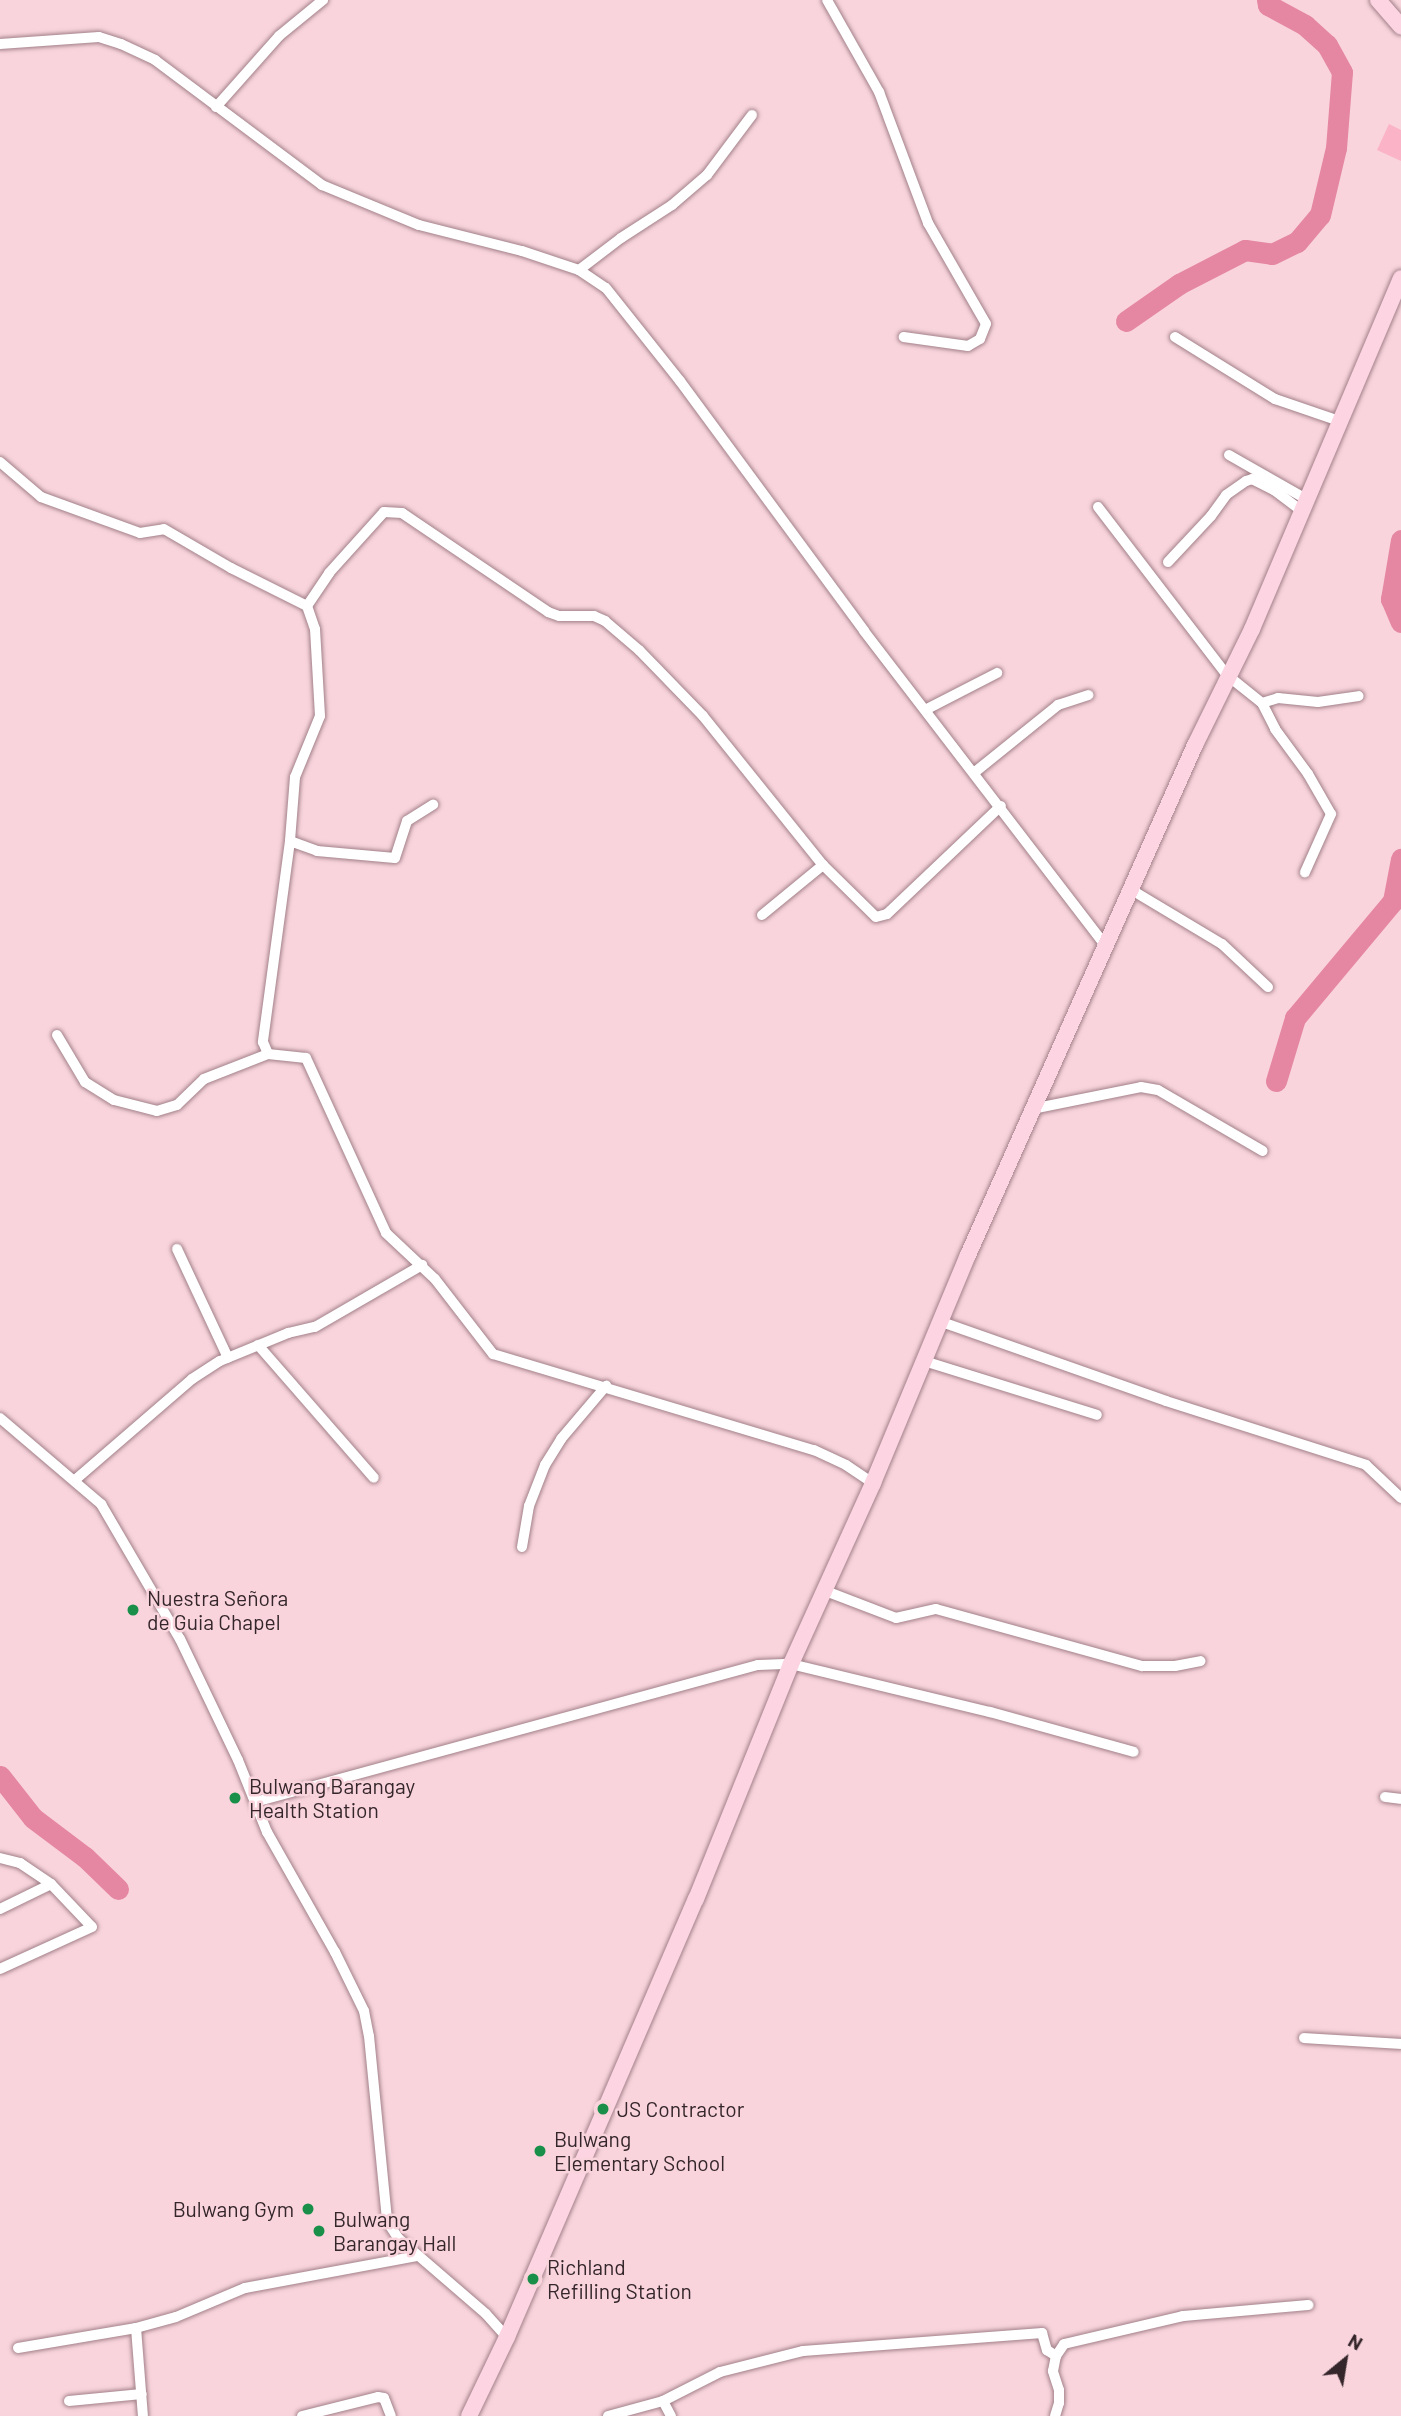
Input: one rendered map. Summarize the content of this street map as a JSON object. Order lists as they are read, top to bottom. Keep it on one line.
{"places":["Nuestra Señora de Guia Chapel","Bulwang Barangay Health Station","JS Contractor","Bulwang Elementary School","Bulwang Gym","Bulwang Barangay Hall","Richland Refilling Station"],"north":"top right"}
